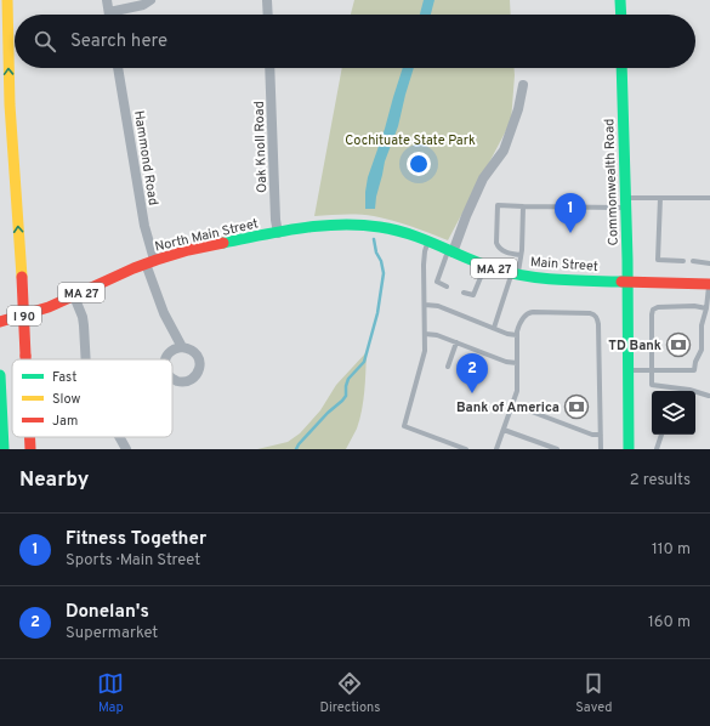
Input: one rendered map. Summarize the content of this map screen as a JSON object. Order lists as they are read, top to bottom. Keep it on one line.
{"streets":{"main road":["Commonwealth Road","North Main Street","Main Street","MA 27","I 90"],"street":["Oak Knoll Road","Hammond Road"]},"crossings":[["Oak Knoll Road","North Main Street"],["Hammond Road","North Main Street"],["Commonwealth Road","Main Street"],["North Main Street","Main Street"]],"parks":["Cochituate State Park"],"places":{"bank":["TD Bank","Bank of America"]},"legend":["Fast","Slow","Jam"],"page":{"search":"Search here","pins":["1","2"],"heading":["Nearby","2 results"],"list":[{"mark":"1","name":"Fitness Together","note":"Sports · Main Street","value":"110 m"},{"mark":"2","name":"Donelan's","note":"Supermarket","value":"160 m"}],"nav":["Map","Directions","Saved"]}}
